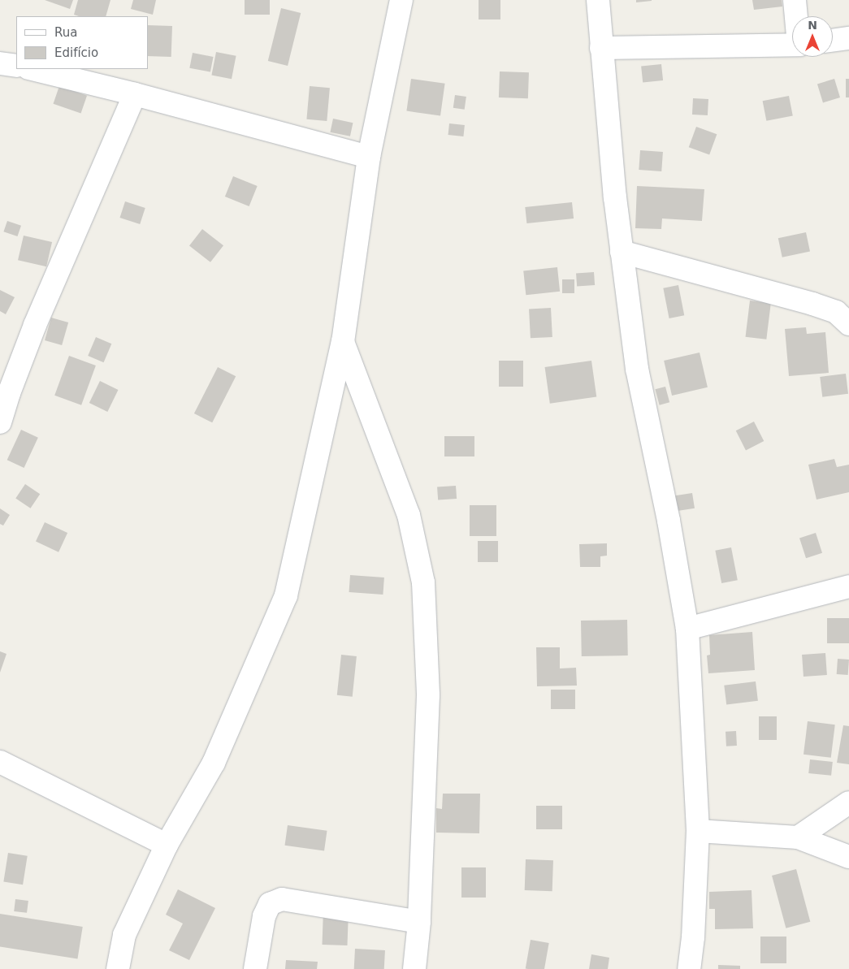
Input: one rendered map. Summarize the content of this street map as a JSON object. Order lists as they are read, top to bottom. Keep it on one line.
{"legend":["Rua","Edifício"],"north":"top"}
